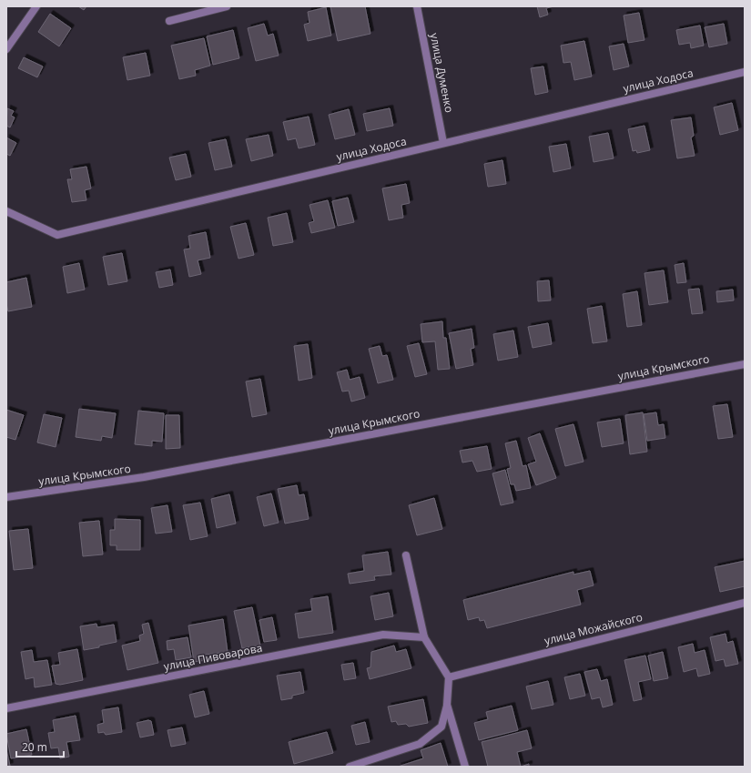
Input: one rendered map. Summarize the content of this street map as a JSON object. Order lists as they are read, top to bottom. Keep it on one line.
{"streets":{"street":["улица Думенко","улица Ходоса","улица Крымского","улица Можайского","улица Пивоварова"]},"crossings":[["улица Думенко","улица Ходоса"]],"scale_bar":"20 m"}
